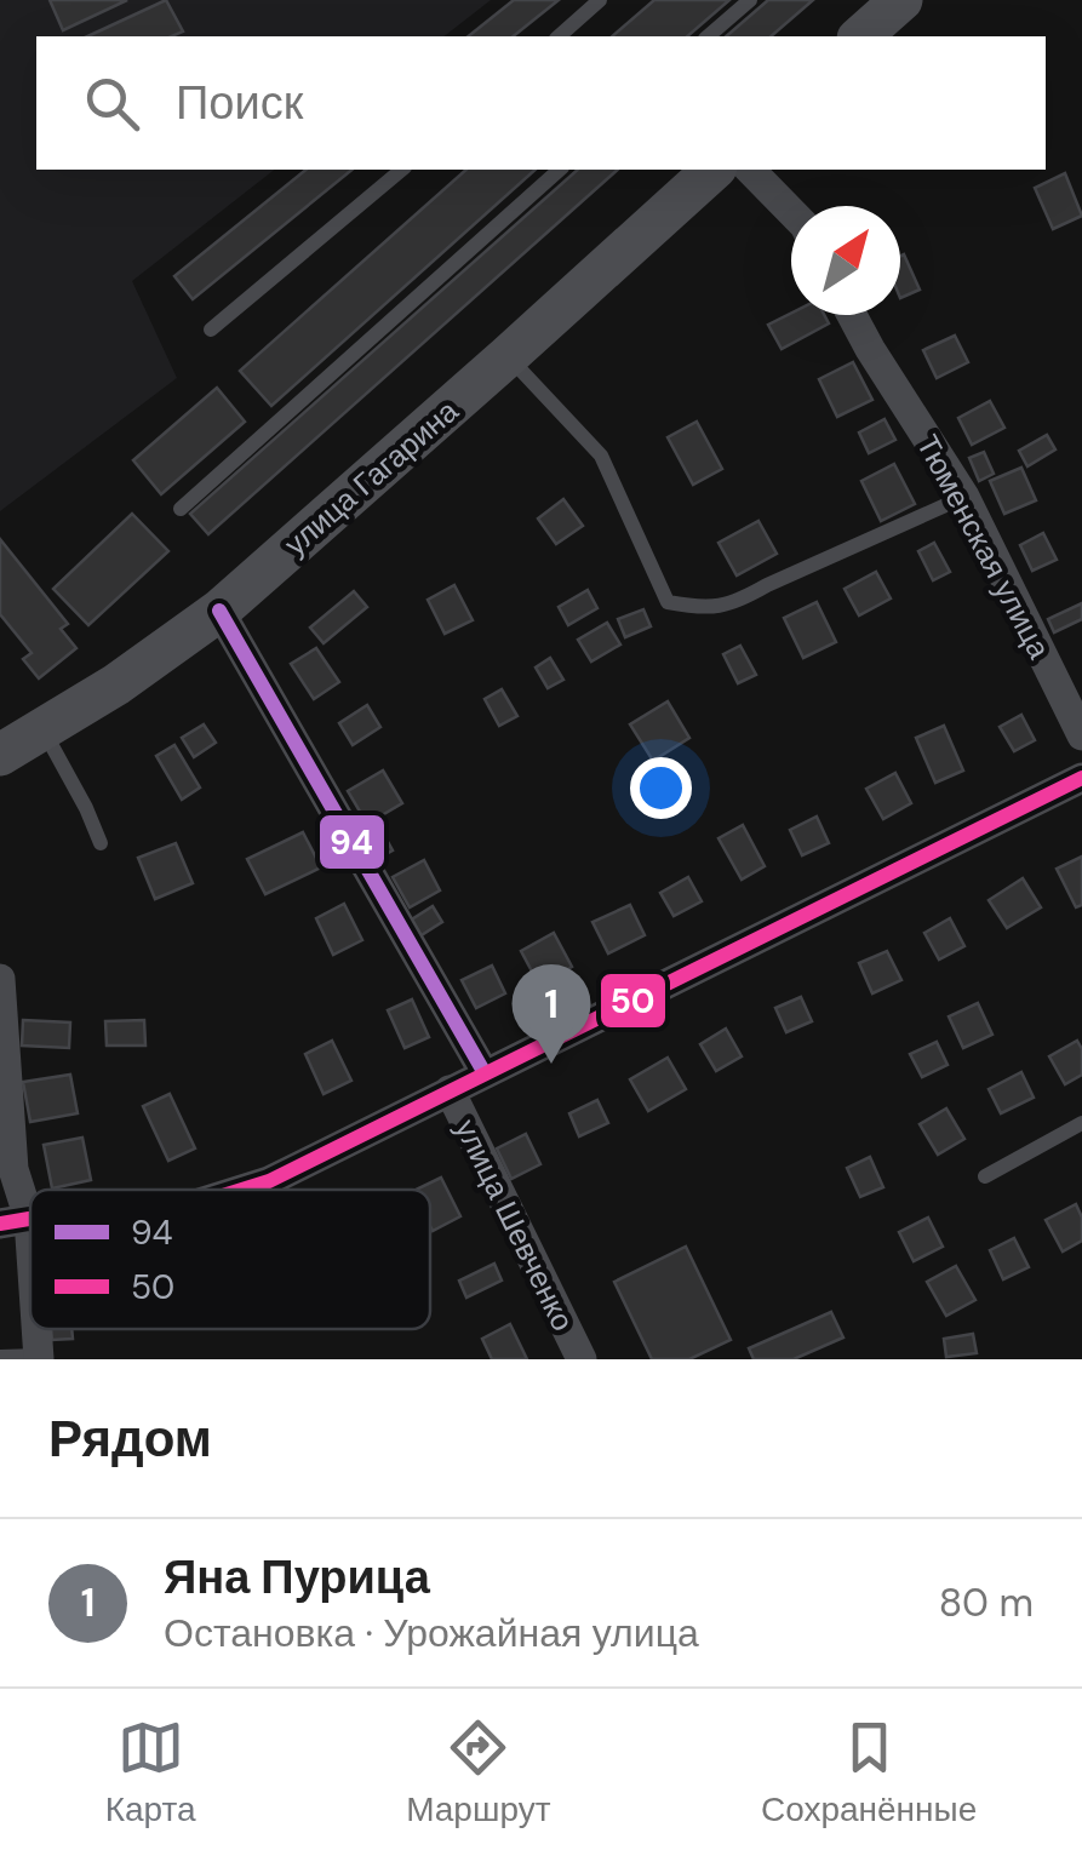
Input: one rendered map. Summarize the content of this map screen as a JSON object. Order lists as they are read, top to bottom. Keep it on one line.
{"streets":{"main road":["улица Гагарина"],"street":["Тюменская улица","улица Шевченко"]},"crossings":[["улица Гагарина","улица Шевченко"]],"lines":["transit line 94","transit line 50"],"legend":["94","50"],"north":"top right","page":{"search":"Поиск","pins":"1","heading":"Рядом","list":[{"mark":"1","name":"Яна Пурица","note":"Остановка · Урожайная улица","value":"80 m"}],"nav":["Карта","Маршрут","Сохранённые"]}}
